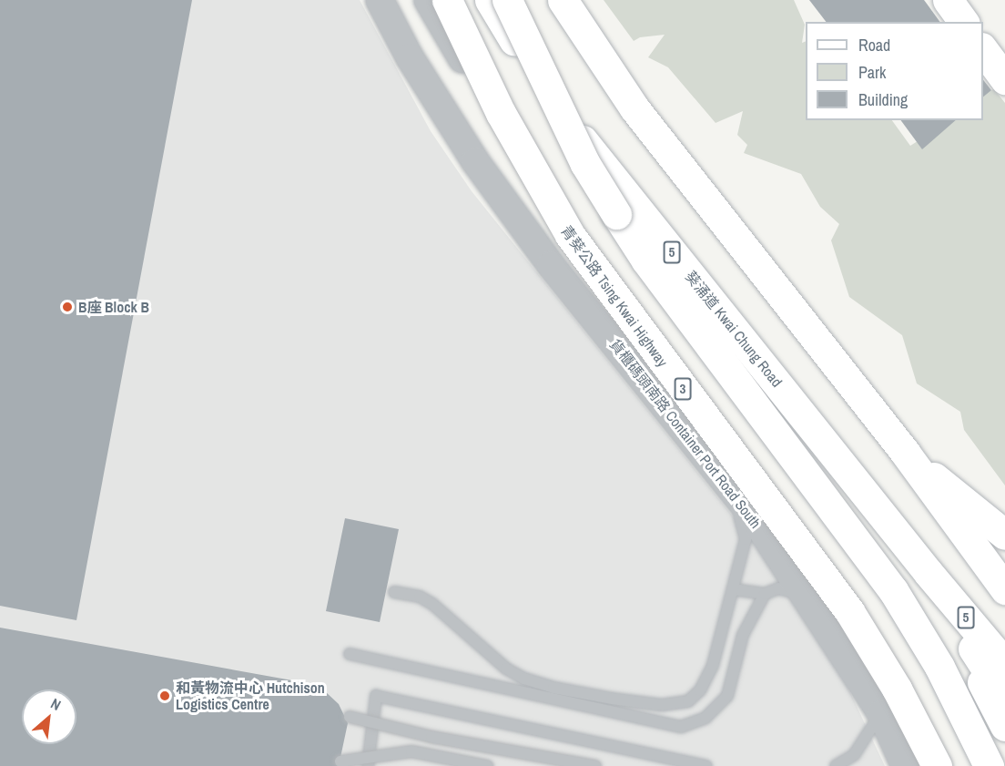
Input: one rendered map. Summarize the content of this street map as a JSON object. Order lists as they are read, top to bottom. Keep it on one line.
{"streets":{"main road":["5","青葵公路 Tsing Kwai Highway","葵涌道 Kwai Chung Road","3"],"street":["貨櫃碼頭南路 Container Port Road South"]},"places":["B座 Block B","和黃物流中心 Hutchison Logistics Centre"],"legend":["Road","Park","Building"],"north":"top right"}
